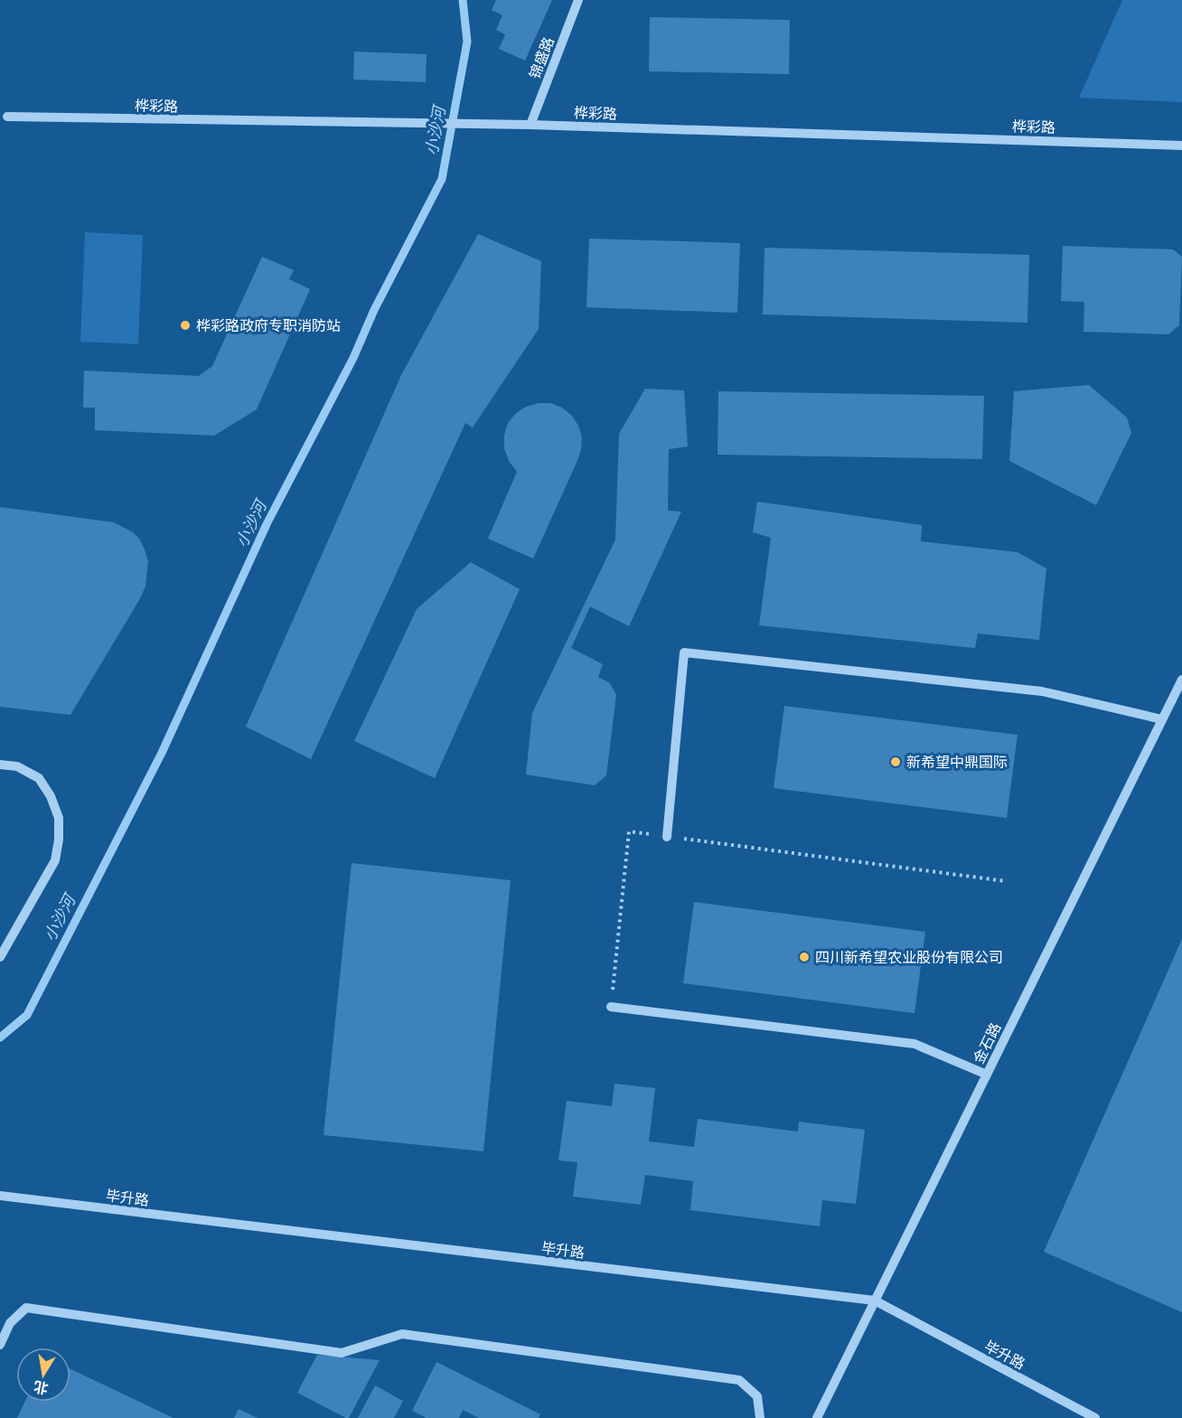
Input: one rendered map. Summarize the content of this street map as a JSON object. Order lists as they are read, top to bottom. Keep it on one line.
{"streets":{"street":["锦盛路","桦彩路","金石路","毕升路"]},"crossings":[["锦盛路","桦彩路"],["金石路","毕升路"]],"water":["小沙河"],"places":["桦彩路政府专职消防站","新希望中鼎国际","四川新希望农业股份有限公司"],"north":"bottom"}
